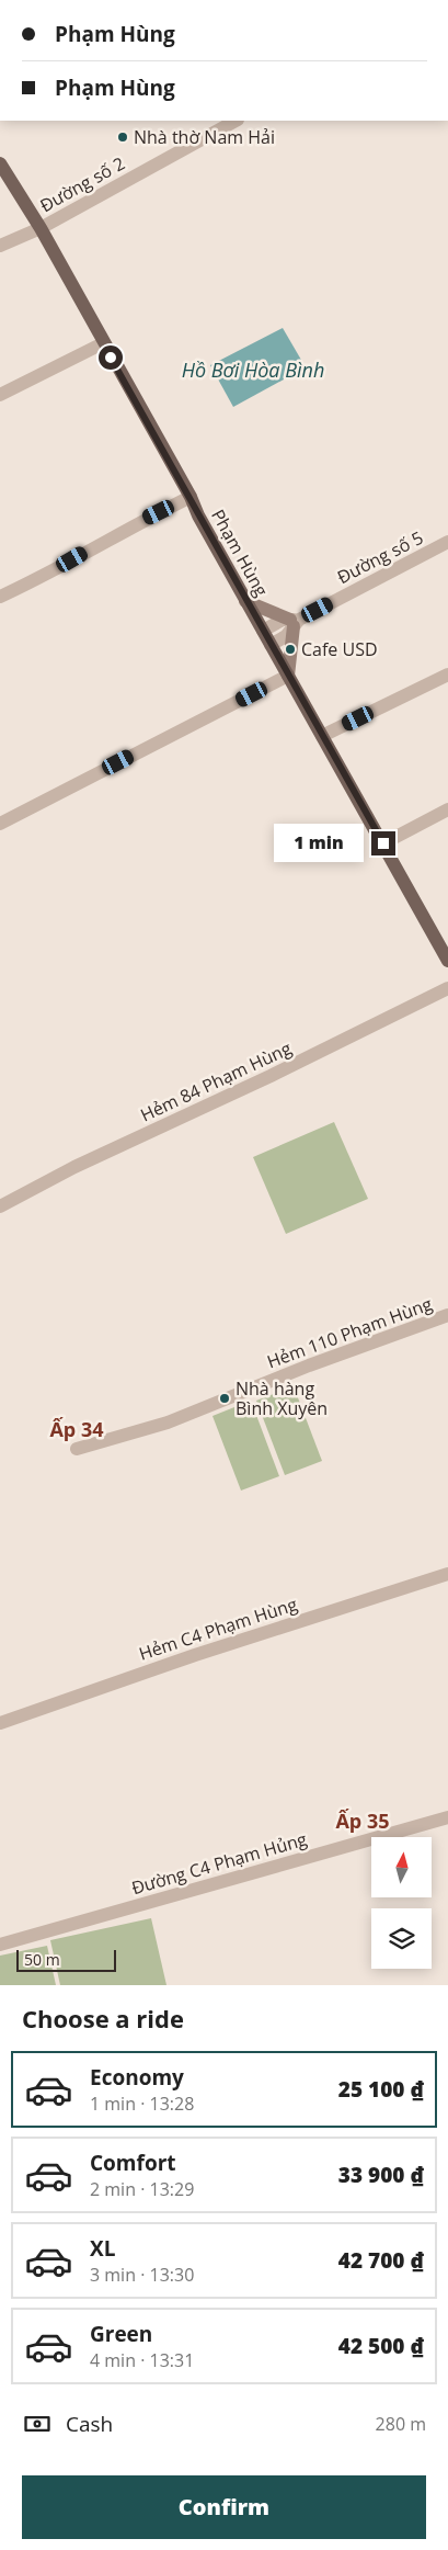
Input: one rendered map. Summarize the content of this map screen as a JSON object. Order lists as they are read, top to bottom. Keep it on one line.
{"streets":{"main road":["Phạm Hùng"],"street":["Đường số 2","Đường số 5","Hẻm 84 Phạm Hùng","Hẻm 110 Phạm Hùng","Hẻm C4 Phạm Hùng","Đường C4 Phạm Hủng"]},"crossings":[["Đường số 2","Phạm Hùng"],["Phạm Hùng","Đường số 5"]],"districts":["Ấp 34","Ấp 35"],"water":["Hồ Bơi Hòa Bình"],"places":["Nhà thờ Nam Hải","Cafe USD","Nhà hàng Bình Xuyên"],"scale_bar":"50 m","north":"top","page":{"banner":["Phạm Hùng","Phạm Hùng"],"bubble":"1 min","scale":"50 m","heading":"Choose a ride","list":[{"name":"Economy","note":"1 min · 13:28","value":"25 100 ₫"},{"name":"Comfort","note":"2 min · 13:29","value":"33 900 ₫"},{"name":"XL","note":"3 min · 13:30","value":"42 700 ₫"},{"name":"Green","note":"4 min · 13:31","value":"42 500 ₫"}],"pay":["Cash","280 m"],"buttons":"Confirm"}}
